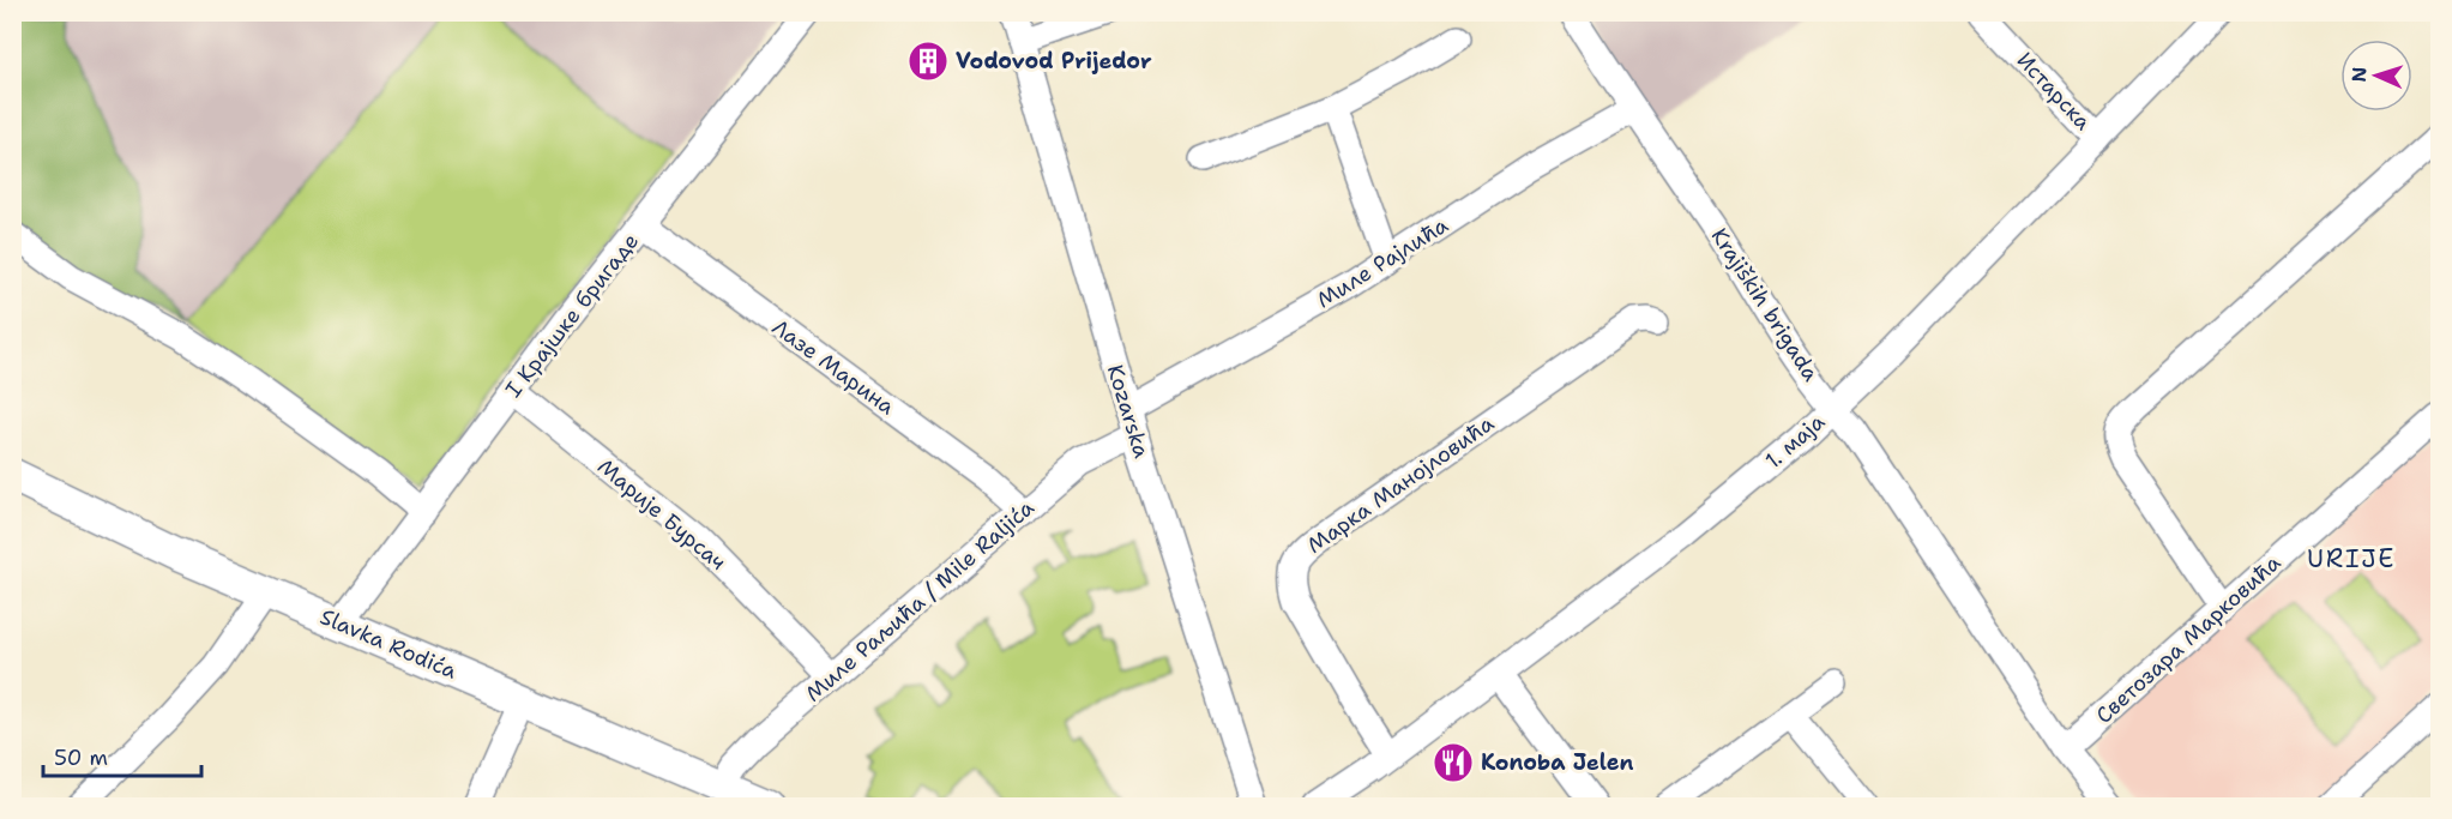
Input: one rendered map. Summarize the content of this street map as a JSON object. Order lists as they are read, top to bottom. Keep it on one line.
{"streets":{"main road":["Slavka Rodića"],"street":["Истарска","Миле Рајлића","Krajiških brigada","I Крајшке бригаде","Лазе Марина","Kozarska","1. маја","Марка Манојловића","Марије Бурсач","Миле Раљића / Mile Raljića","Светозара Марковића"]},"crossings":[["Истарска","1. маја"],["Миле Рајлића","Krajiških brigada"],["Миле Рајлића","Kozarska"],["Krajiških brigada","1. маја"],["Krajiških brigada","Светозара Марковића"],["I Крајшке бригаде","Лазе Марина"],["I Крајшке бригаде","Марије Бурсач"],["I Крајшке бригаде","Slavka Rodića"],["Лазе Марина","Миле Раљића / Mile Raljića"],["Kozarska","Миле Раљића / Mile Raljića"],["1. маја","Марка Манојловића"],["Марије Бурсач","Миле Раљића / Mile Raljića"],["Миле Раљића / Mile Raljića","Slavka Rodića"]],"districts":["URIJE"],"places":{"building":["Vodovod Prijedor"],"restaurant":["Konoba Jelen"]},"scale_bar":"50 m","north":"left"}
